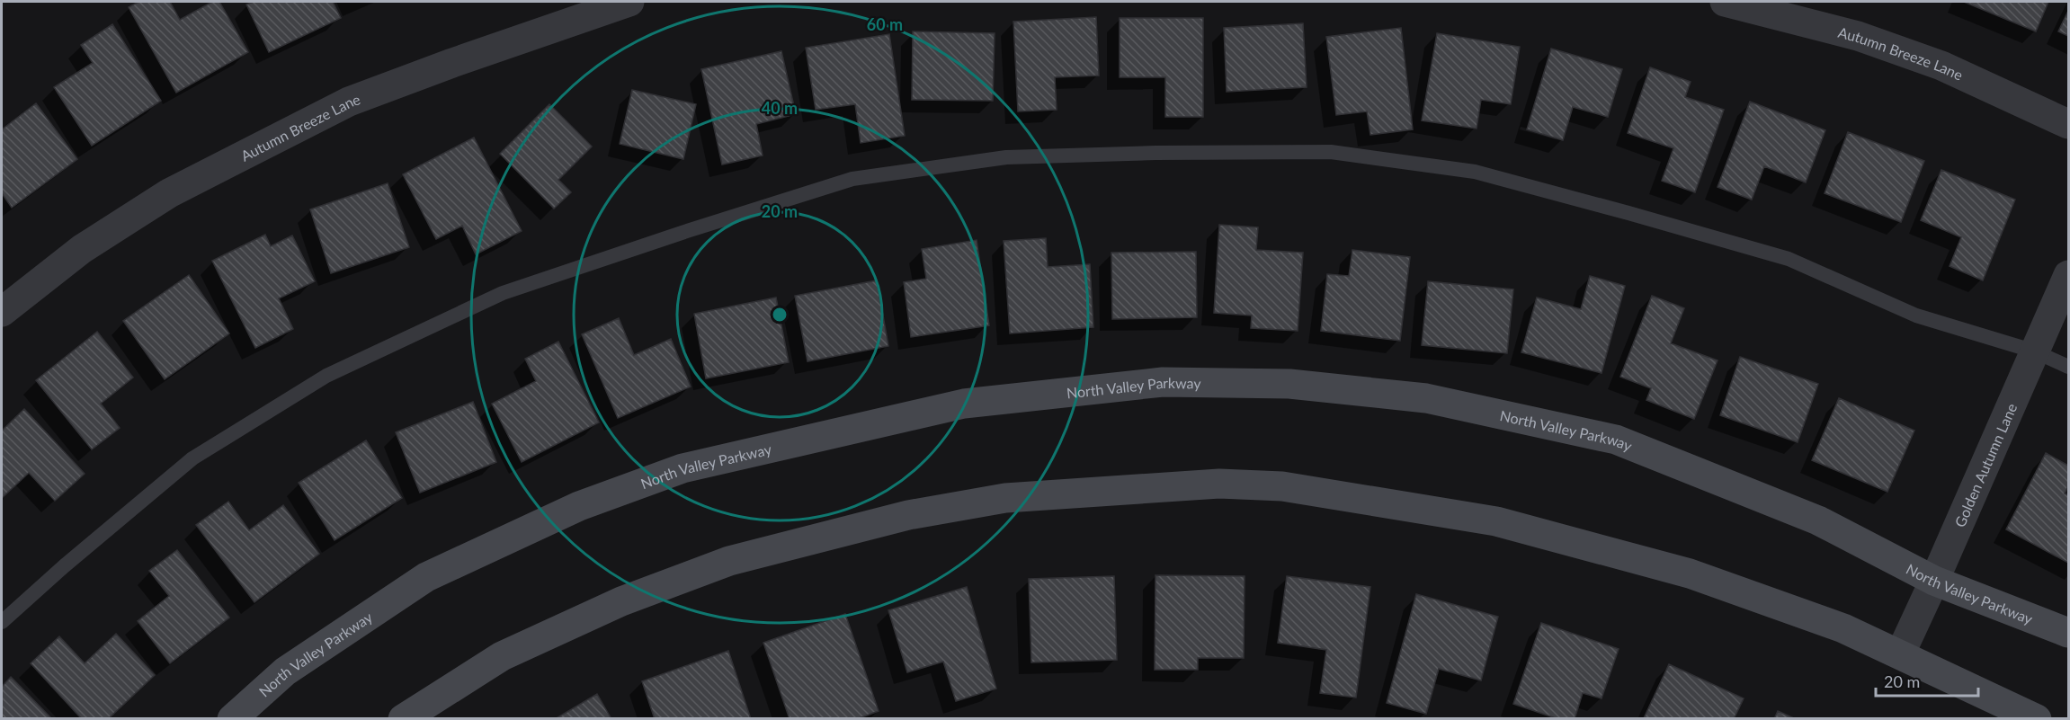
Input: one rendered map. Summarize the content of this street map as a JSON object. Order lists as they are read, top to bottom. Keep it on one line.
{"streets":{"street":["Autumn Breeze Lane","North Valley Parkway","Golden Autumn Lane"]},"crossings":[["North Valley Parkway","Golden Autumn Lane"]],"scale_bar":"20 m","rings":["60 m","40 m","20 m"]}
